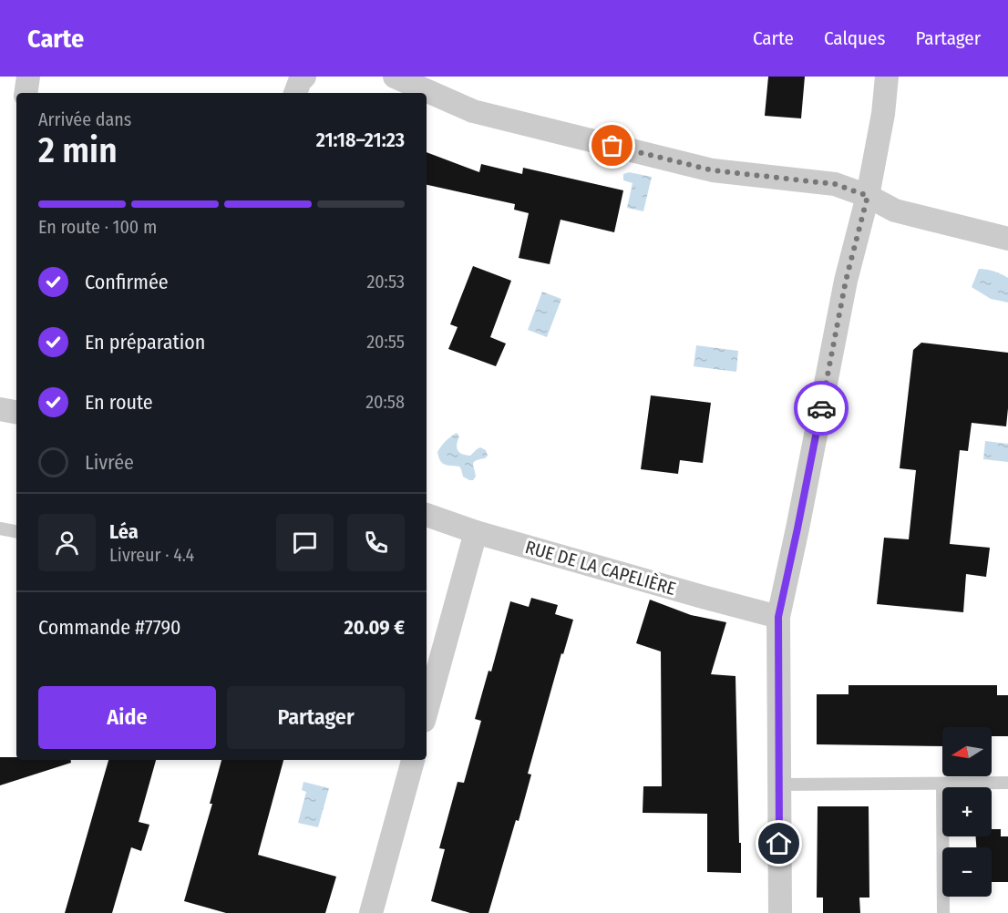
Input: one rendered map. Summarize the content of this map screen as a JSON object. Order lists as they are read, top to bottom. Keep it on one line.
{"streets":{"street":["RUE DE LA CAPELIÈRE"]},"north":"left","page":{"header":"Carte","nav":["Carte","Calques","Partager"],"heading":["2 min","Arrivée dans","21:18–21:23"],"panel":["Léa","Livreur · 4.4","Commande #7790","20.09 €"],"bar":"En route · 100 m","list":[["Confirmée","20:53"],["En préparation","20:55"],["En route","20:58"],"Livrée"],"buttons":["Aide","Partager"],"map_buttons":["+","−"]}}
